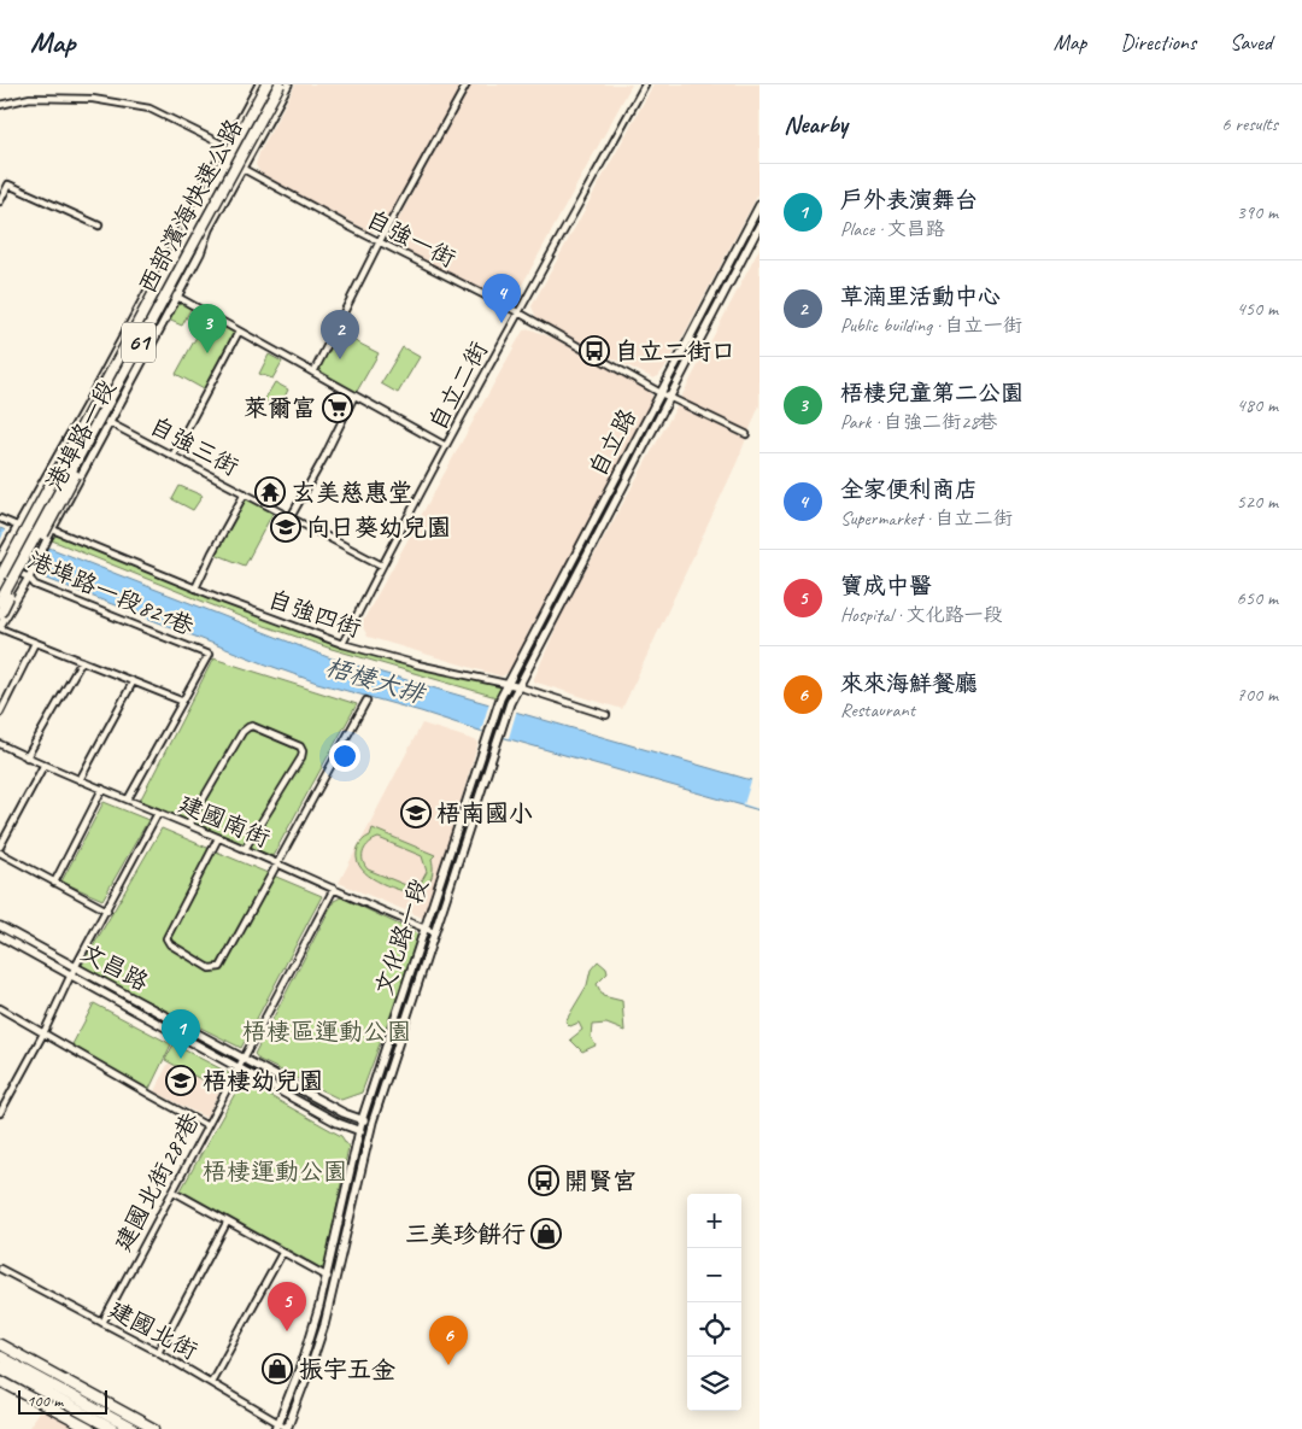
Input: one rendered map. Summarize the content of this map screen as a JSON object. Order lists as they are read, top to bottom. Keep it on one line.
{"streets":{"main road":["西部濱海快速公路","61"],"street":["自強一街","自立二街","港埠路一段","自立路","自強三街","港埠路一段821巷","自強四街","建國南街","文化路一段","文昌路","建國北街287巷","建國北街"]},"crossings":[["自強一街","自立二街"],["自強一街","港埠路一段"],["自強一街","自立路"],["自立二街","自強三街"],["自立二街","自強四街"],["港埠路一段","自強三街"],["港埠路一段","港埠路一段821巷"],["港埠路一段","自強四街"],["自立路","自強四街"],["自立路","文化路一段"],["建國南街","文化路一段"],["建國南街","建國北街287巷"],["文化路一段","文昌路"],["文化路一段","建國北街"],["文昌路","建國北街287巷"],["建國北街287巷","建國北街"]],"water":["梧棲大排"],"parks":["梧棲區運動公園","梧棲運動公園"],"places":{"bus stop":["自立二街口","開賢宮"],"supermarket":["萊爾富"],"temple":["玄美慈惠堂"],"school or university":["向日葵幼兒園","梧南國小","梧棲幼兒園"],"shop":["三美珍餅行","振宇五金"]},"scale_bar":"100 m","page":{"header":"Map","nav":["Map","Directions","Saved"],"heading":["Nearby","6 results"],"list":[{"mark":"1","name":"戶外表演舞台","note":"Place · 文昌路","value":"390 m"},{"mark":"2","name":"草湳里活動中心","note":"Public building · 自立一街","value":"450 m"},{"mark":"3","name":"梧棲兒童第二公園","note":"Park · 自強二街28巷","value":"480 m"},{"mark":"4","name":"全家便利商店","note":"Supermarket · 自立二街","value":"520 m"},{"mark":"5","name":"寶成中醫","note":"Hospital · 文化路一段","value":"650 m"},{"mark":"6","name":"來來海鮮餐廳","note":"Restaurant","value":"700 m"}],"pins":["4","3","2","1","5","6"],"map_buttons":["+","−"],"scale":"100 m"}}
